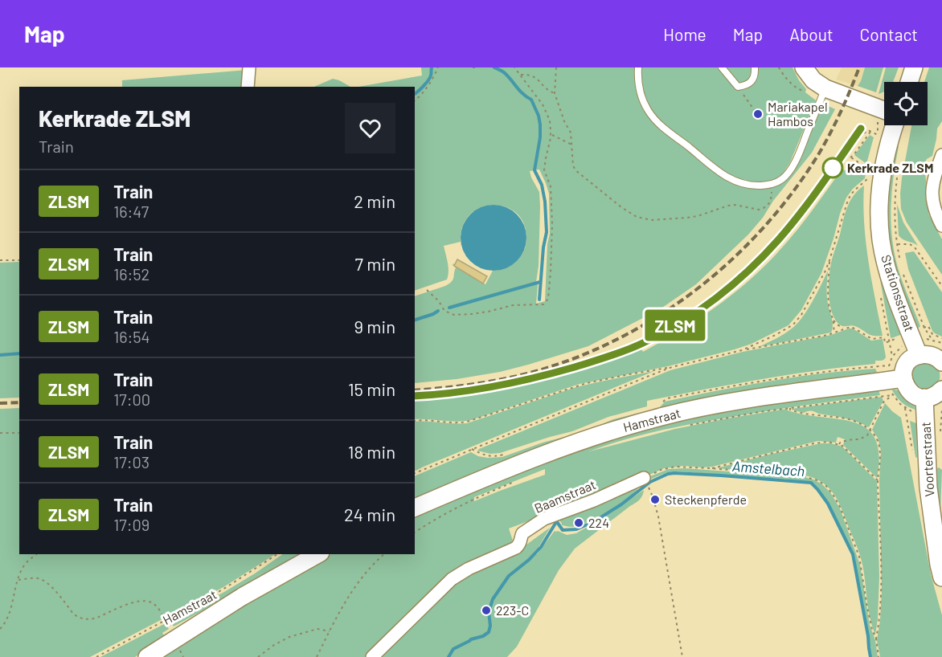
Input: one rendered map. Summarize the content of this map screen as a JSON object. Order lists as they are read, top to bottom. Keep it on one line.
{"streets":{"main road":["Stationsstraat","Hamstraat","Voorterstraat"],"street":["Baamstraat"]},"water":["Amstelbach"],"places":["Mariakapel Hambos","Kerkrade ZLSM","Steckenpferde","224","223-C"],"page":{"header":"Map","nav":["Home","Map","About","Contact"],"on_map":"ZLSM","heading":["Kerkrade ZLSM","Train"],"list":[{"mark":"ZLSM","name":"Train","note":"16:47","value":"2 min"},{"mark":"ZLSM","name":"Train","note":"16:52","value":"7 min"},{"mark":"ZLSM","name":"Train","note":"16:54","value":"9 min"},{"mark":"ZLSM","name":"Train","note":"17:00","value":"15 min"},{"mark":"ZLSM","name":"Train","note":"17:03","value":"18 min"},{"mark":"ZLSM","name":"Train","note":"17:09","value":"24 min"}]}}
